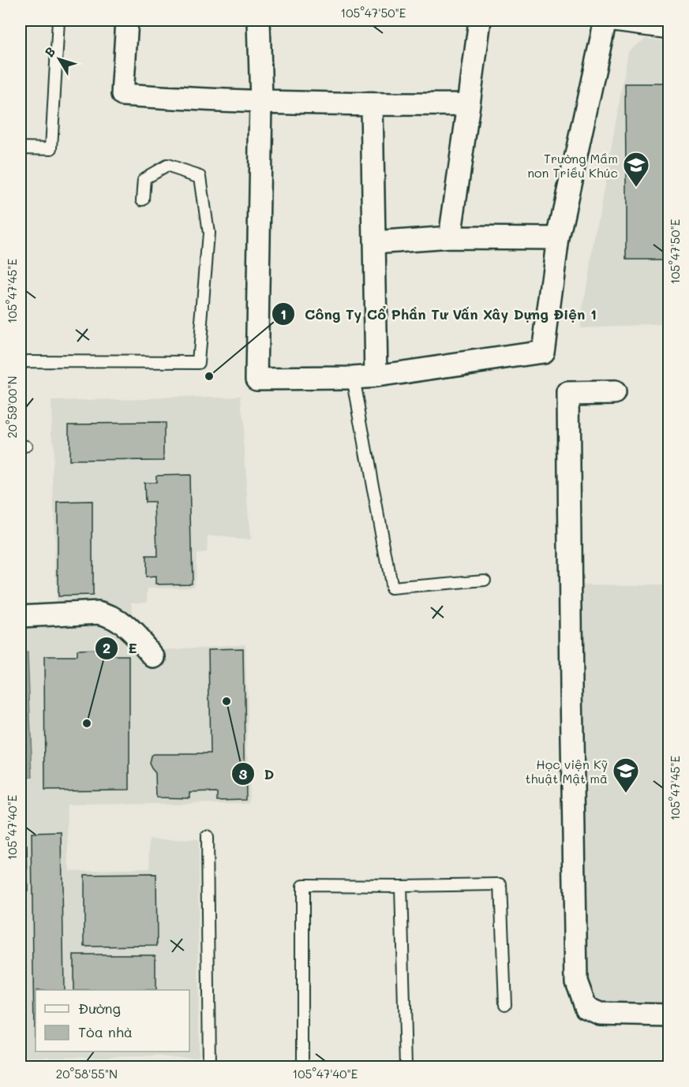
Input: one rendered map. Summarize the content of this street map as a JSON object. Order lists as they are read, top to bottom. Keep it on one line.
{"places":{"school or university":["Trường Mầm non Triều Khúc","Học viện Kỹ thuật Mật mã"],"other":["Công Ty Cổ Phần Tư Vấn Xây Dựng Điện 1","D","E"]},"legend":["Đường","Tòa nhà"],"north":"top left","coordinates":["105°47'50\"E","105°47'45\"E","20°59'00\"N","105°47'40\"E","20°58'55\"N"]}
